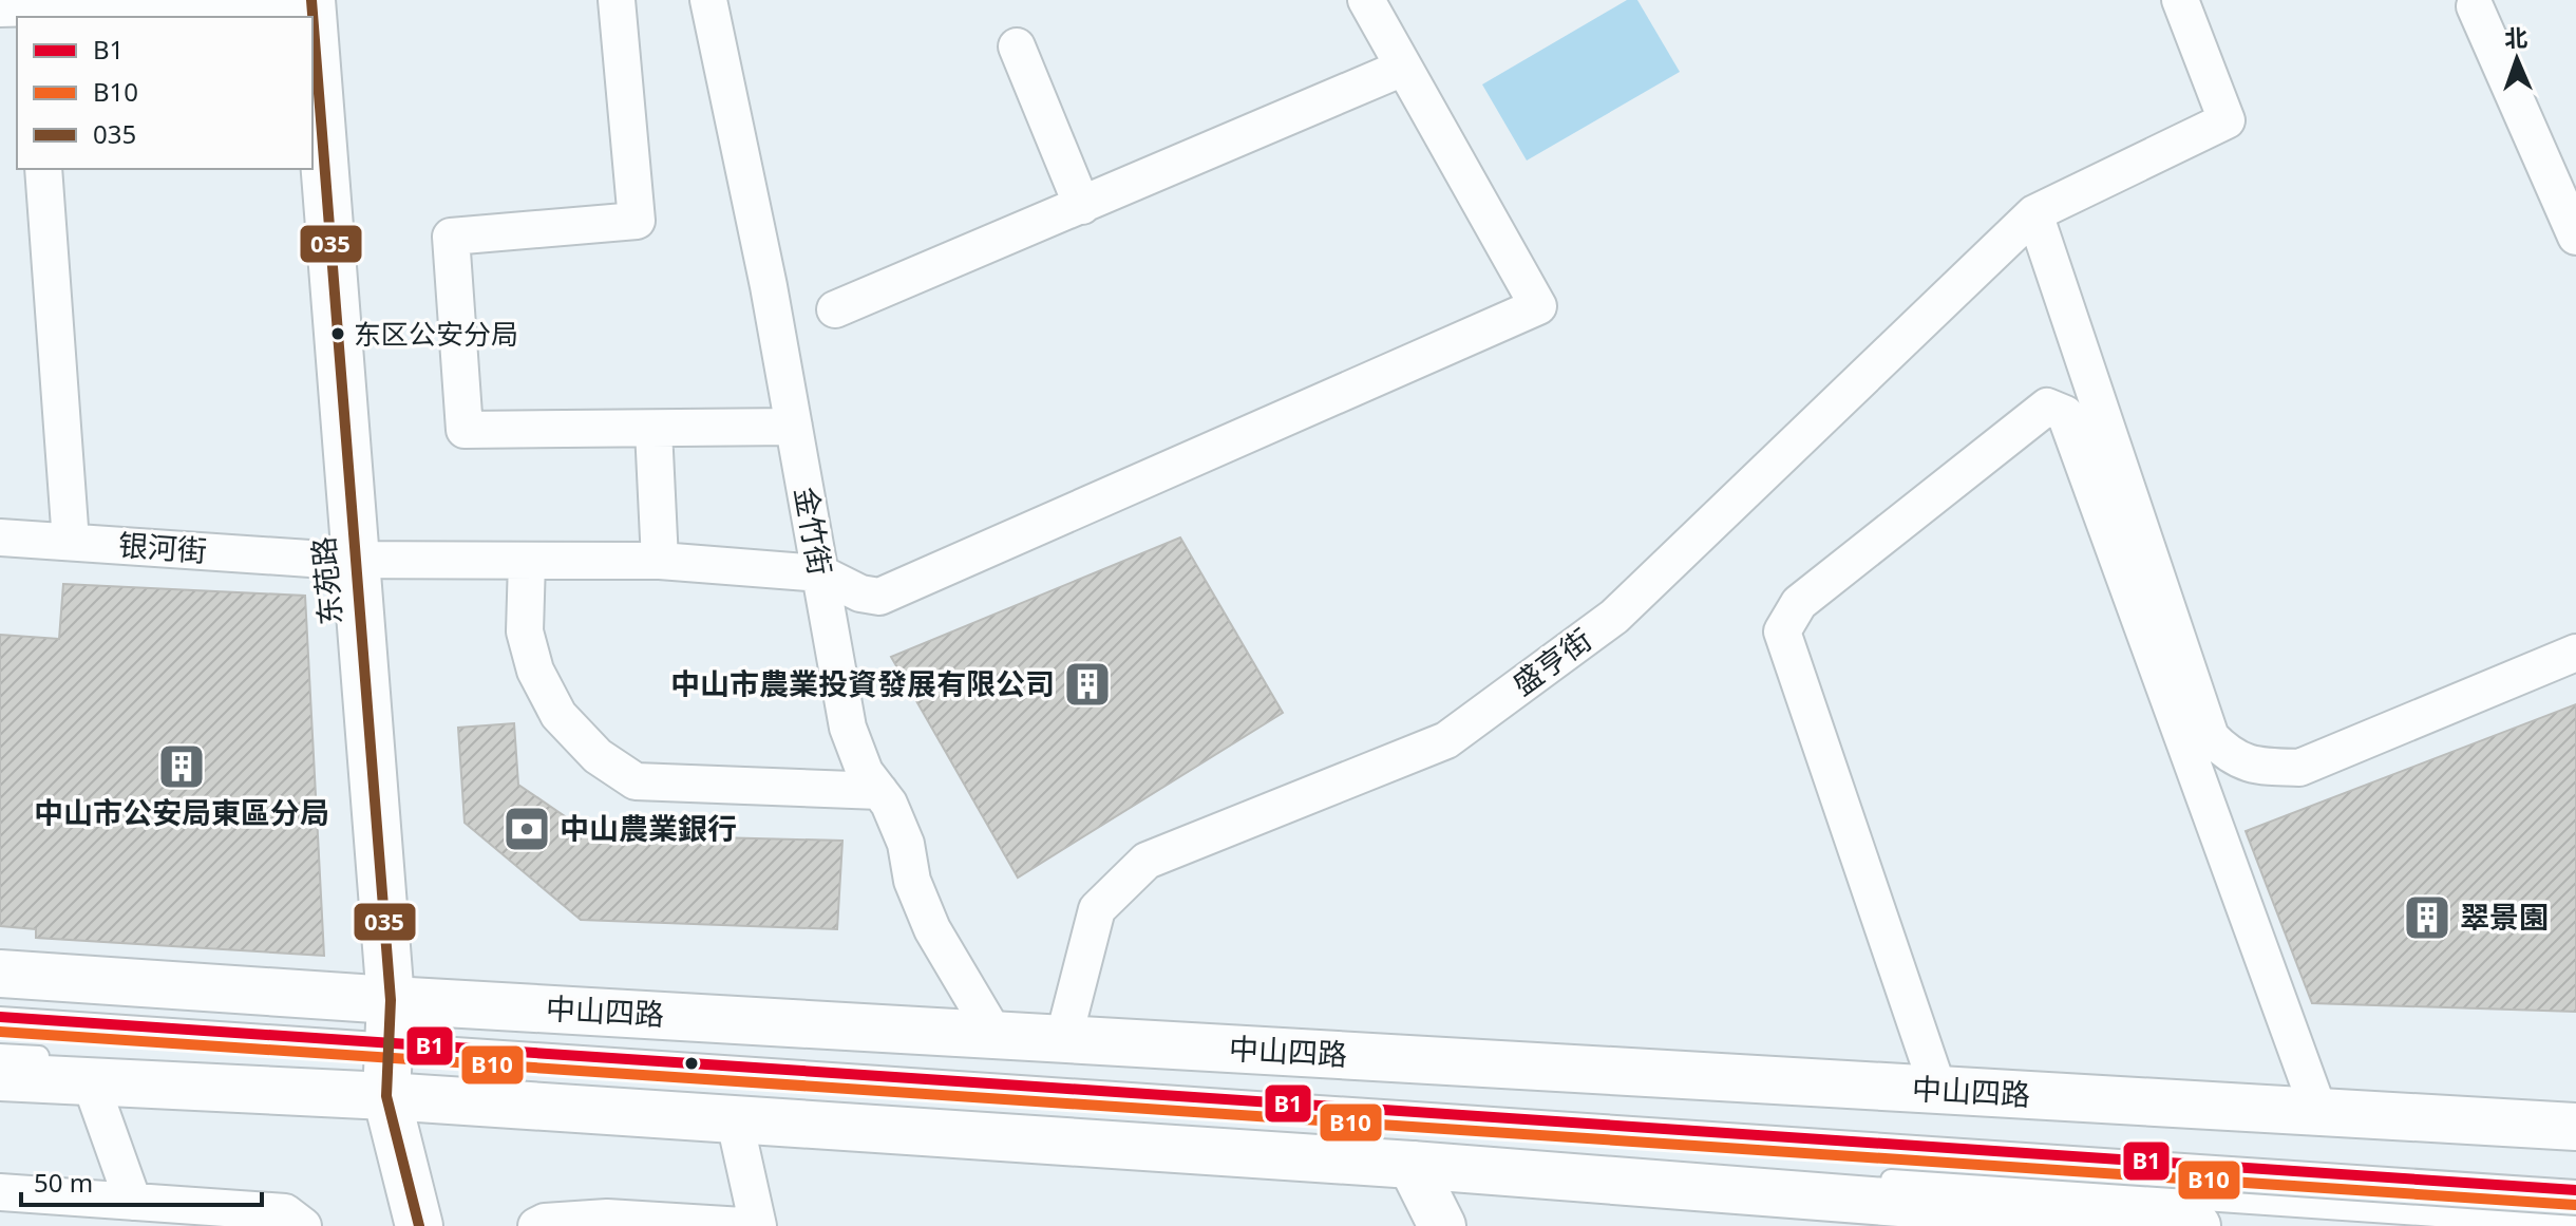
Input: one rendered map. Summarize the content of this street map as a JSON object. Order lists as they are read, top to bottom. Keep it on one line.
{"streets":{"main road":["东苑路","中山四路"],"street":["金竹街","银河街","盛亨街"]},"crossings":[["金竹街","银河街"],["金竹街","中山四路"],["银河街","东苑路"],["东苑路","中山四路"],["盛亨街","中山四路"]],"places":{"other":["东区公安分局"],"building":["中山市農業投資發展有限公司","中山市公安局東區分局","翠景園"],"bank":["中山農業銀行"]},"lines":["transit line 035","transit line B1","transit line B10"],"legend":["B1","B10","035"],"scale_bar":"50 m","north":"top"}
